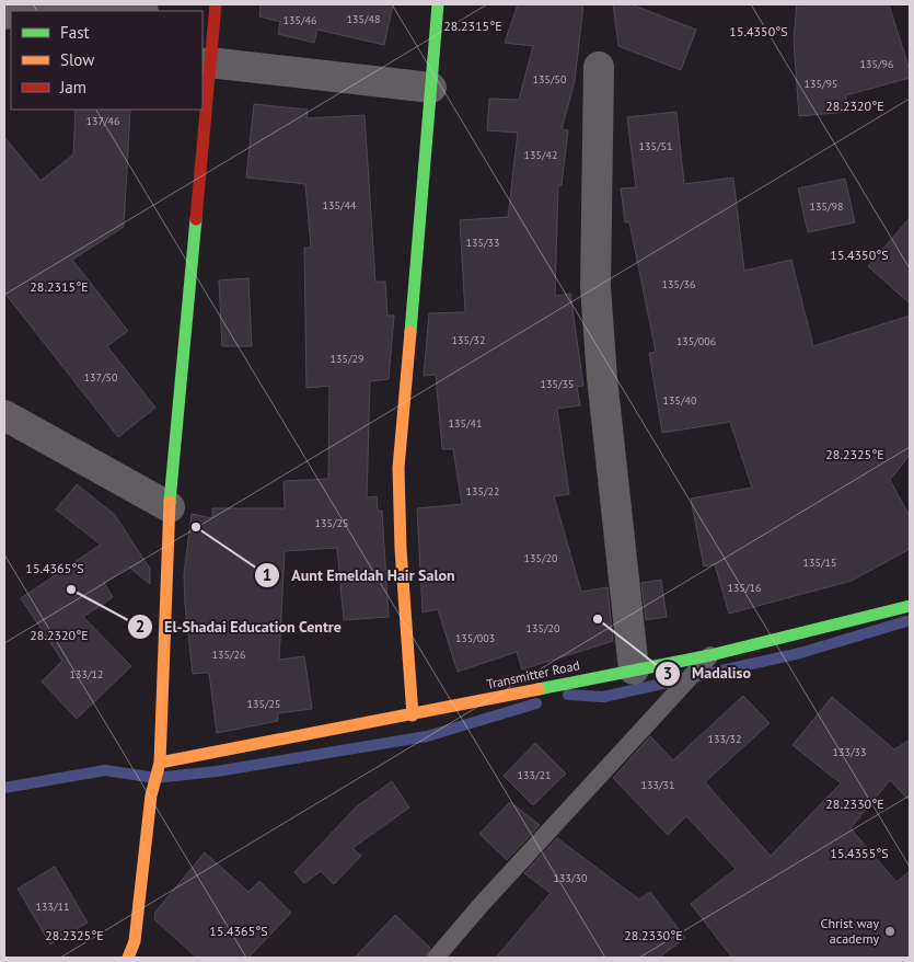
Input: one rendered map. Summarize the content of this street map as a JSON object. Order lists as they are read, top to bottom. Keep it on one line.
{"streets":{"street":["Transmitter Road"]},"places":["Aunt Emeldah Hair Salon","El-Shadai Education Centre","Madaliso","Christ way academy"],"house_numbers":["135/48","135/46","135/96","135/50","135/95","137/46","135/51","135/42","135/44","135/98","135/33","135/36","135/32","135/006","135/29","137/50","135/35","135/40","135/41","135/22","135/25","135/20","135/15","135/16","135/20","135/003","135/26","133/12","135/25","133/32","133/33","133/21","133/31","133/30","133/11"],"legend":["Fast","Slow","Jam"],"coordinates":["28.2315°E","15.4350°S","28.2320°E","28.2325°E","15.4365°S","28.2330°E","15.4355°S"]}
